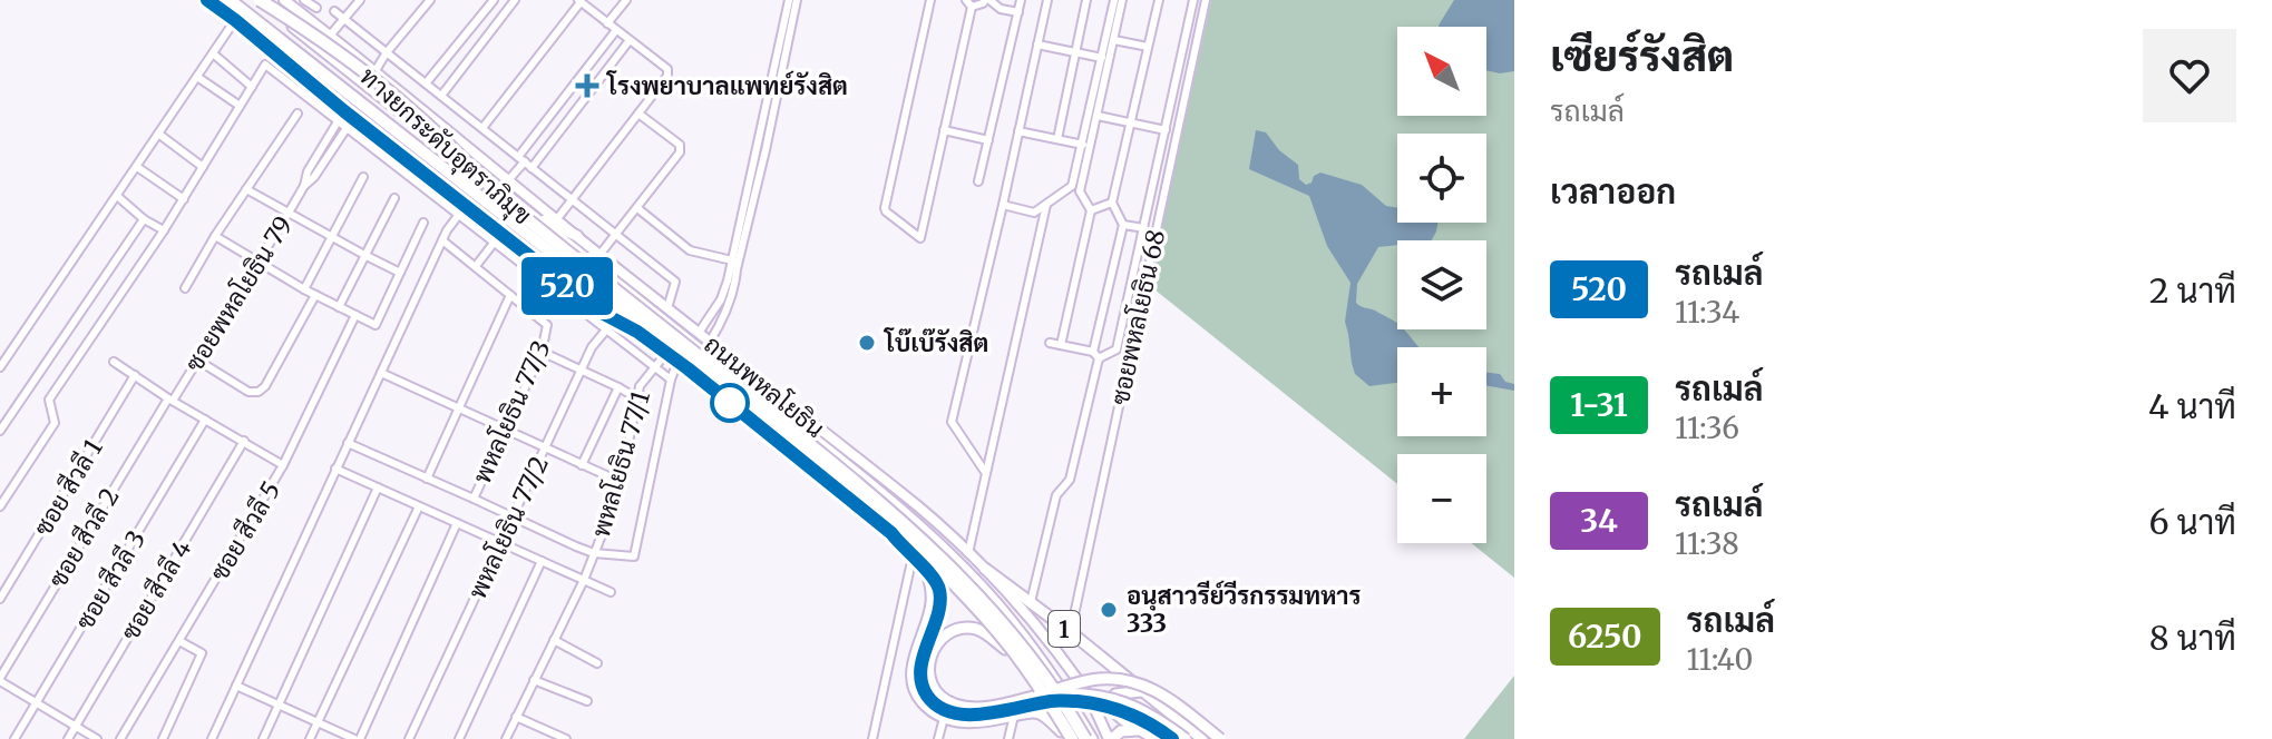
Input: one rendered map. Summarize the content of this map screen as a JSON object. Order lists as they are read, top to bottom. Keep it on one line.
{"streets":{"highway":["ทางยกระดับอุตราภิมุข"],"main road":["ถนนพหลโยธิน","1"],"street":["ซอยพหลโยธิน 79","ซอยพหลโยธิน 68","พหลโยธิน 77/3","พหลโยธิน 77/1","ซอย สีวลี 1","พหลโยธิน 77/2","ซอย สีวลี 5","ซอย สีวลี 2","ซอย สีวลี 3","ซอย สีวลี 4"]},"crossings":[["ทางยกระดับอุตราภิมุข","ถนนพหลโยธิน"],["ซอยพหลโยธิน 79","ถนนพหลโยธิน"],["ซอยพหลโยธิน 79","ซอย สีวลี 2"],["ซอยพหลโยธิน 68","ถนนพหลโยธิน"],["ถนนพหลโยธิน","พหลโยธิน 77/3"],["ถนนพหลโยธิน","พหลโยธิน 77/1"],["ถนนพหลโยธิน","พหลโยธิน 77/2"]],"places":{"health":["โรงพยาบาลแพทย์รังสิต"],"other":["โบ๊เบ๊รังสิต","อนุสาวรีย์วีรกรรมทหาร 333"]},"lines":["bus line 520"],"north":"top left","page":{"on_map":"520","heading":[["เซียร์รังสิต","รถเมล์"],"เวลาออก"],"map_buttons":["+","−"],"list":[{"mark":"520","name":"รถเมล์","note":"11:34","value":"2 นาที"},{"mark":"1-31","name":"รถเมล์","note":"11:36","value":"4 นาที"},{"mark":"34","name":"รถเมล์","note":"11:38","value":"6 นาที"},{"mark":"6250","name":"รถเมล์","note":"11:40","value":"8 นาที"}]}}
